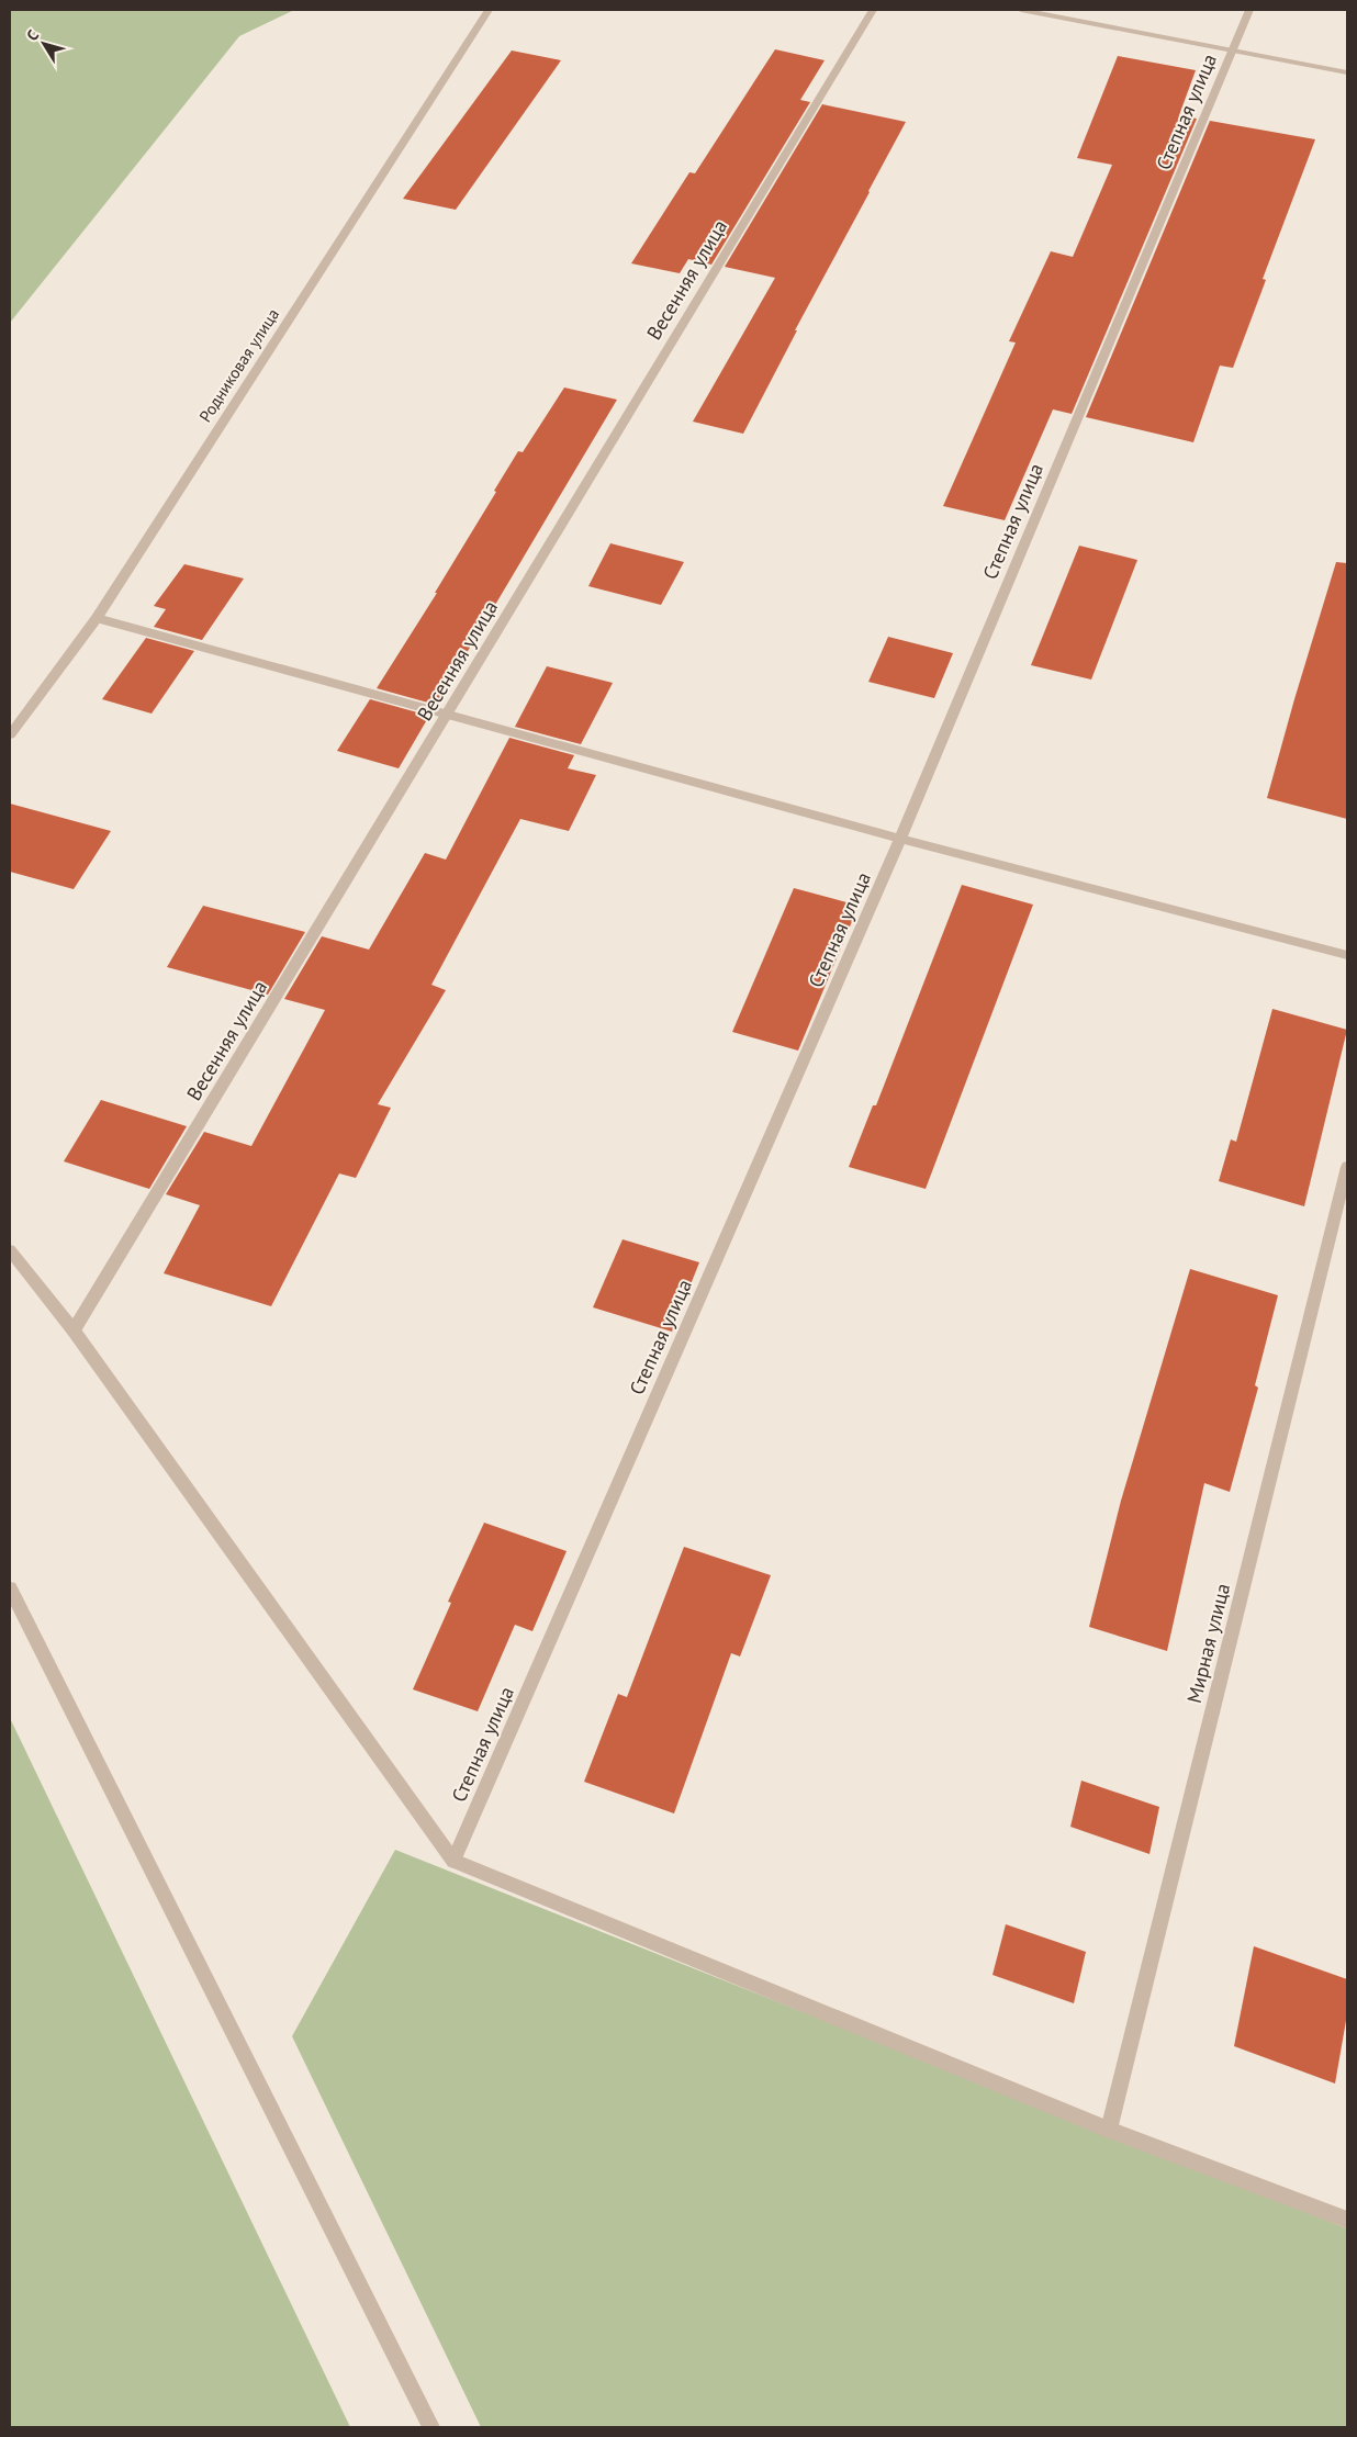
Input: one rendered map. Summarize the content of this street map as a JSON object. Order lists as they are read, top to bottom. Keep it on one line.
{"streets":{"street":["Степная улица","Весенняя улица","Родниковая улица","Мирная улица"]},"north":"top left"}
